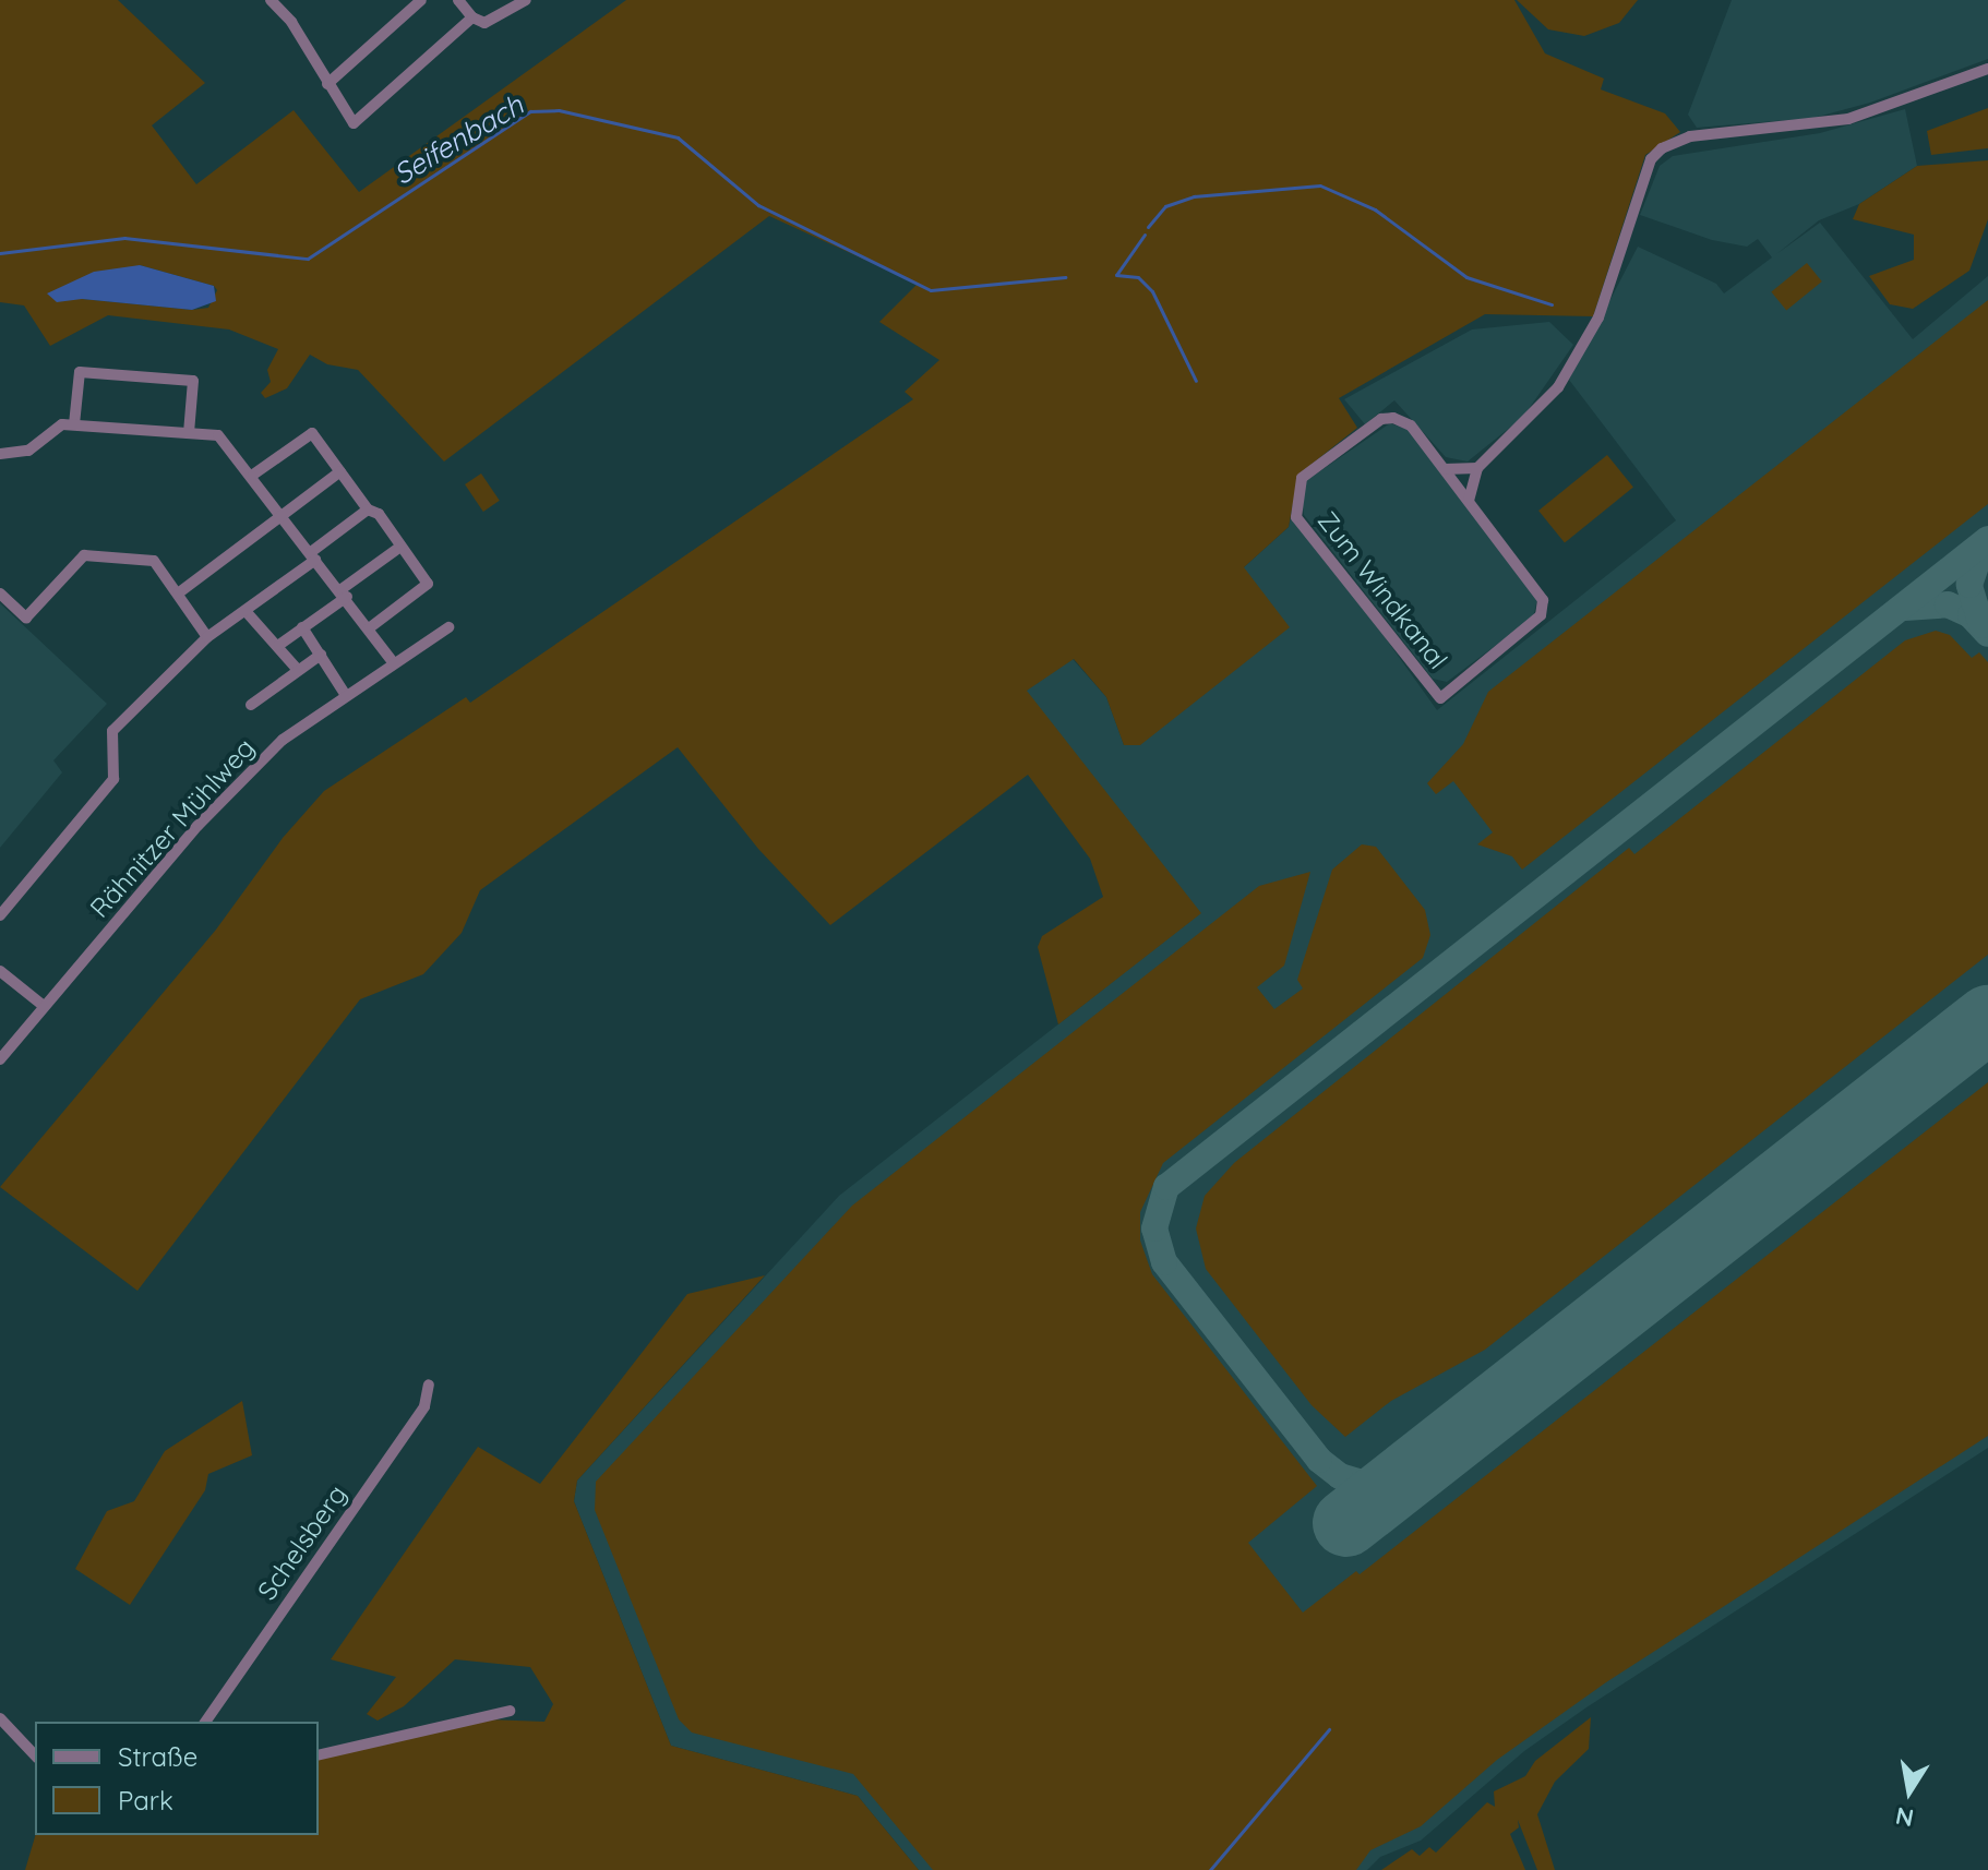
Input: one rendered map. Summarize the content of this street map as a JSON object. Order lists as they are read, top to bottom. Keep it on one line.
{"streets":{"street":["Zum Windkanal","Rähnitzer Mühlweg","Schelsberg"]},"water":["Seifenbach"],"legend":["Straße","Park"],"north":"bottom"}
